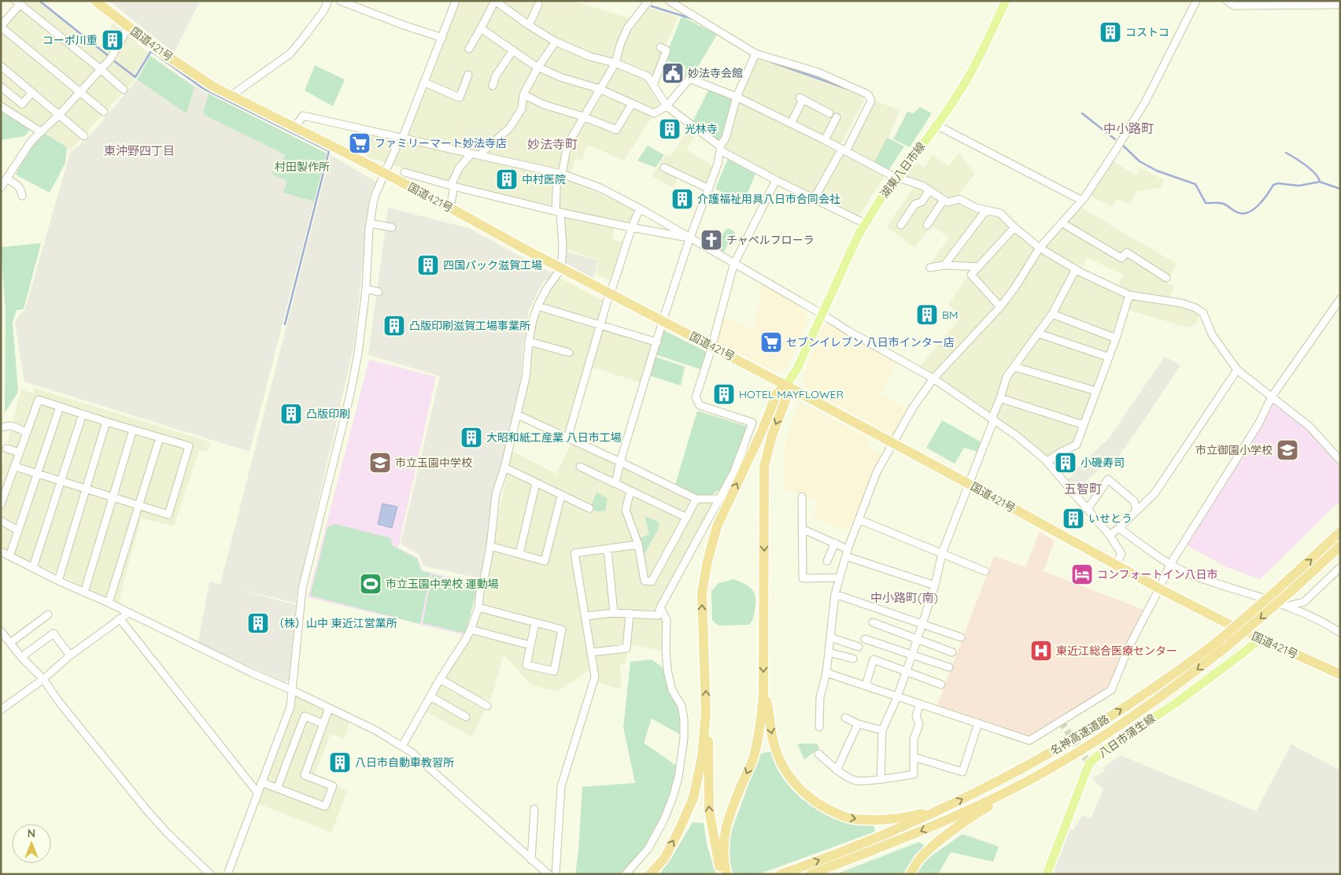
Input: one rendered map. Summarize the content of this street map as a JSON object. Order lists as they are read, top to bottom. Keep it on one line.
{"streets":{"highway":["国道421号","名神高速道路"],"main road":["湖東八日市線","八日市蒲生線"]},"crossings":[["国道421号","湖東八日市線"],["国道421号","八日市蒲生線"]],"districts":["中小路町","妙法寺町","東沖野四丁目","五智町","中小路町(南)"],"parks":["村田製作所"],"places":{"building":["コストコ","コーポ川重","光林寺","中村医院","介護福祉用具八日市合同会社","四国パック滋賀工場","BM","凸版印刷滋賀工場事業所","HOTEL MAYFLOWER","凸版印刷","大昭和紙工産業 八日市工場","小磯寿司","いせとう","（株）山中 東近江営業所","八日市自動車教習所"],"public building":["妙法寺会館"],"supermarket":["ファミリーマート妙法寺店","セブンイレブン 八日市インター店"],"church":["チャペルフローラ"],"school or university":["市立御園小学校","市立玉園中学校"],"hotel":["コンフォートイン八日市"],"sports":["市立玉園中学校 運動場"],"hospital":["東近江総合医療センター"]},"north":"top"}
